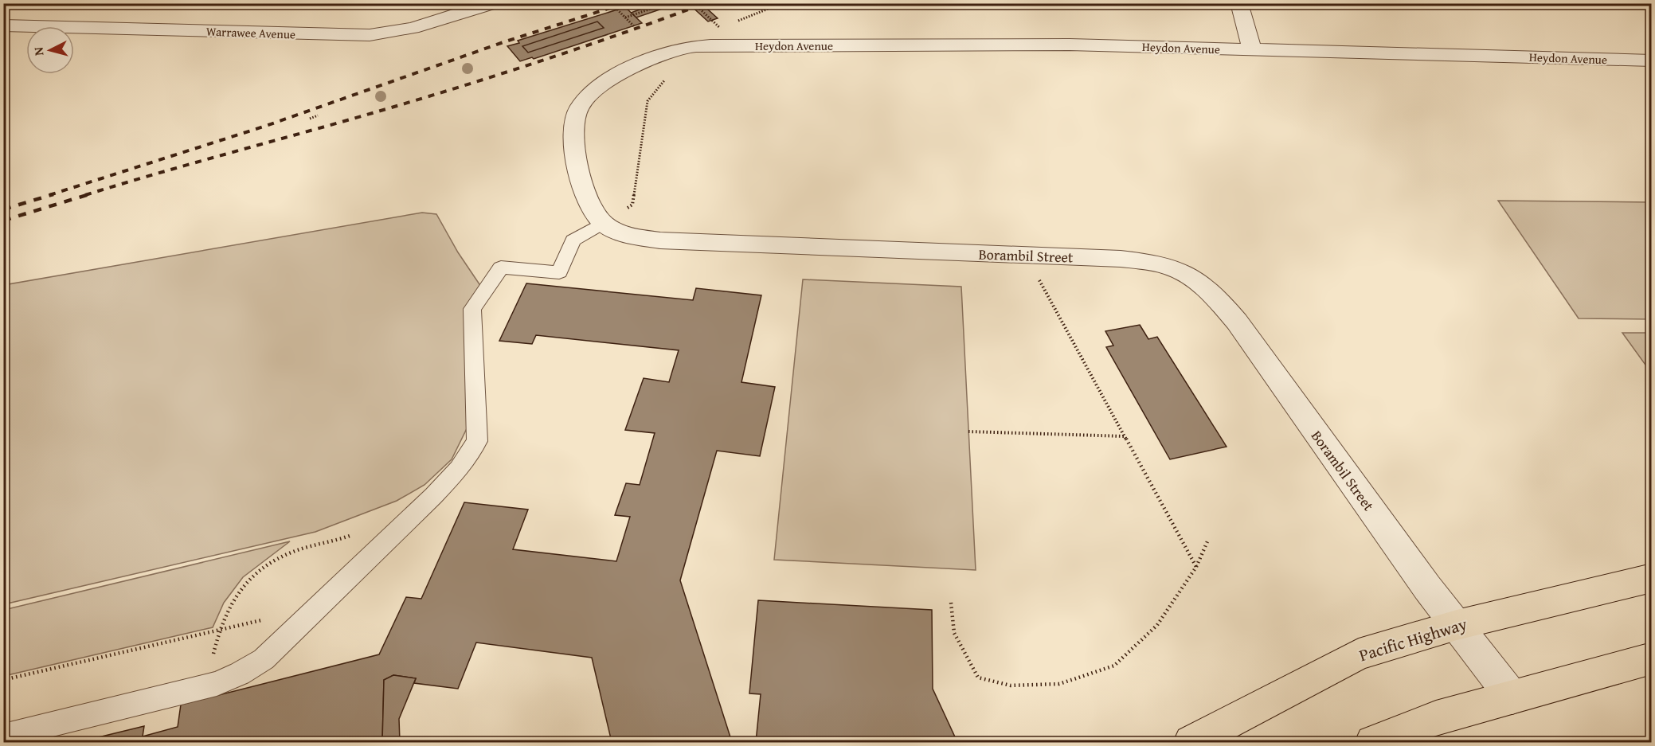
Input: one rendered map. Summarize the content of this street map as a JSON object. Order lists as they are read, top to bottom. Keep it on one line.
{"streets":{"highway":["Pacific Highway"],"street":["Warrawee Avenue","Heydon Avenue","Borambil Street"]},"crossings":[["Heydon Avenue","Borambil Street"],["Borambil Street","Pacific Highway"]],"north":"left"}
